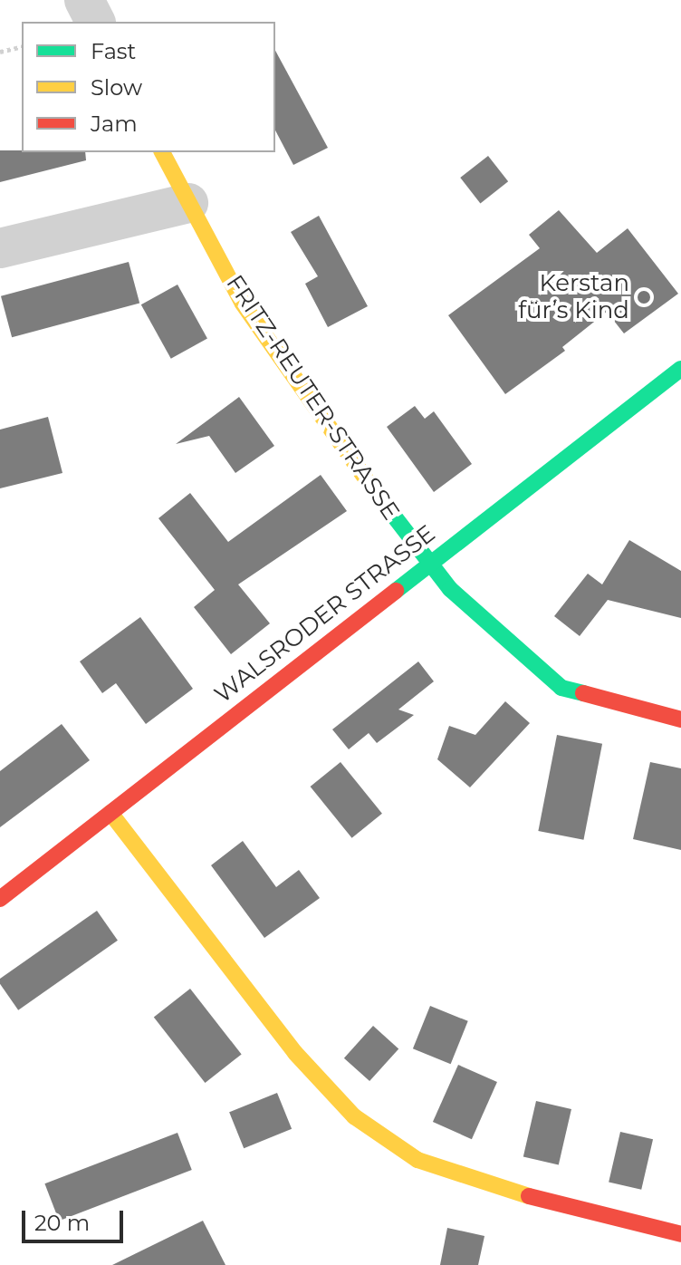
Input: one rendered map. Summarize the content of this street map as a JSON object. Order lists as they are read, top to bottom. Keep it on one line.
{"streets":{"street":["FRITZ-REUTER-STRASSE","WALSRODER STRASSE"]},"crossings":[["FRITZ-REUTER-STRASSE","WALSRODER STRASSE"]],"places":["Kerstan für’s Kind"],"legend":["Fast","Slow","Jam"],"scale_bar":"20 m"}
